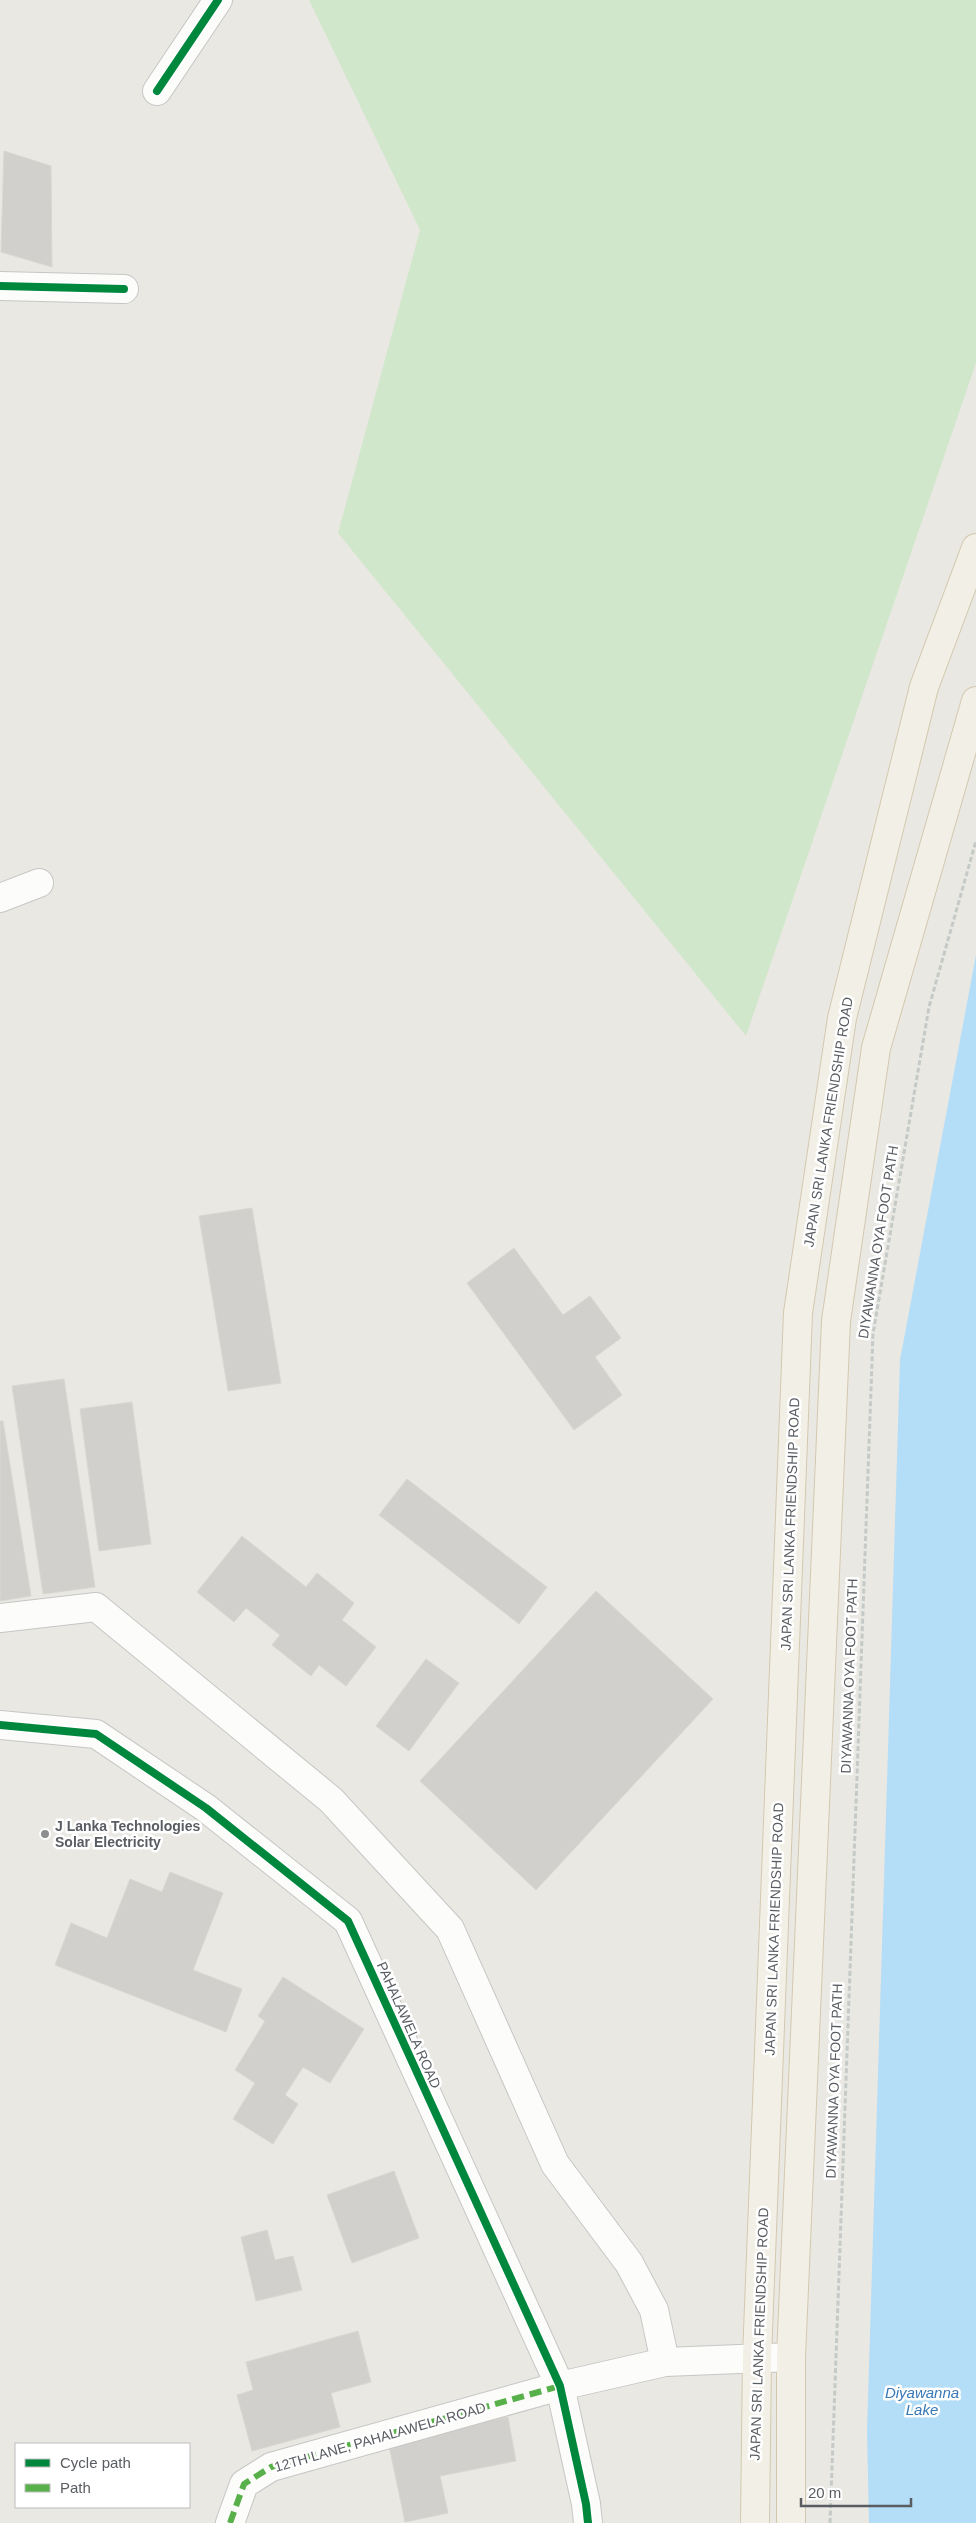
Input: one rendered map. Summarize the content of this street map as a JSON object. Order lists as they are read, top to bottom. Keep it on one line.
{"streets":{"main road":["JAPAN SRI LANKA FRIENDSHIP ROAD"],"street":["PAHALAWELA ROAD","12TH LANE, PAHALAWELA ROAD"],"path":["DIYAWANNA OYA FOOT PATH"]},"crossings":[["PAHALAWELA ROAD","12TH LANE, PAHALAWELA ROAD"]],"water":["Diyawanna Lake"],"places":["J Lanka Technologies Solar Electricity"],"legend":["Cycle path","Path"],"scale_bar":"20 m"}
